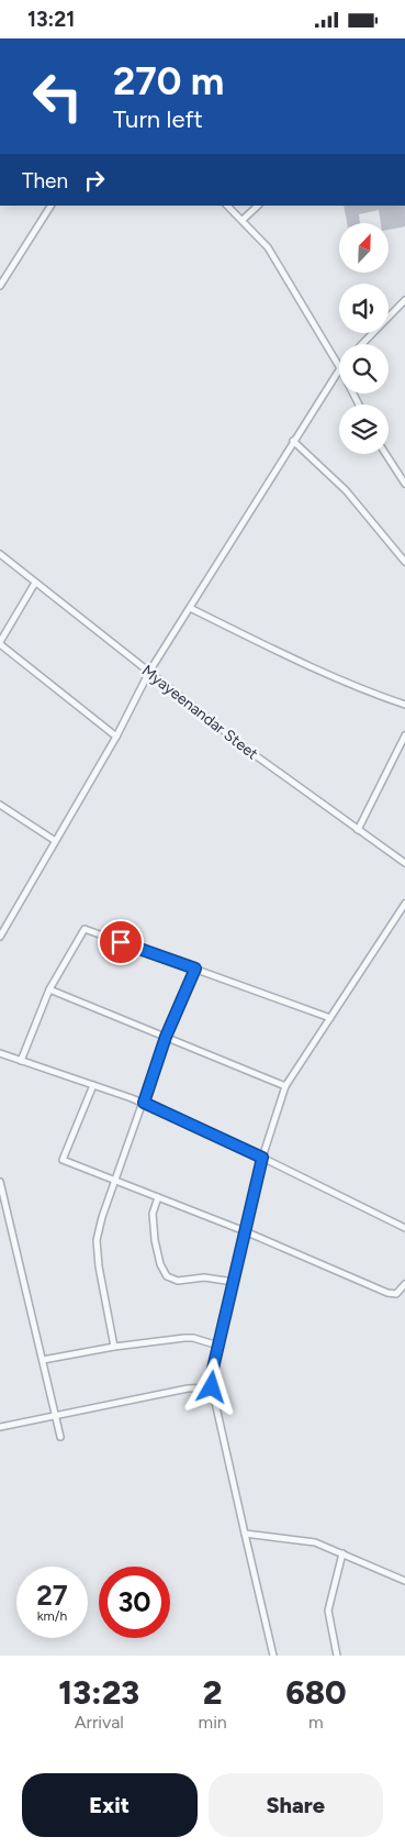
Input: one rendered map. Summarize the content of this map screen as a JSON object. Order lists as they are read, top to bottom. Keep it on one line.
{"streets":{"street":["Myayeenandar Steet"]},"north":"top right","page":{"status":"13:21","turn":["270 m","Turn left"],"then":"Then","speed":"27 km/h","limit":"30","eta":["13:23","Arrival","2","min","680","m"],"buttons":["Exit","Share"]}}
